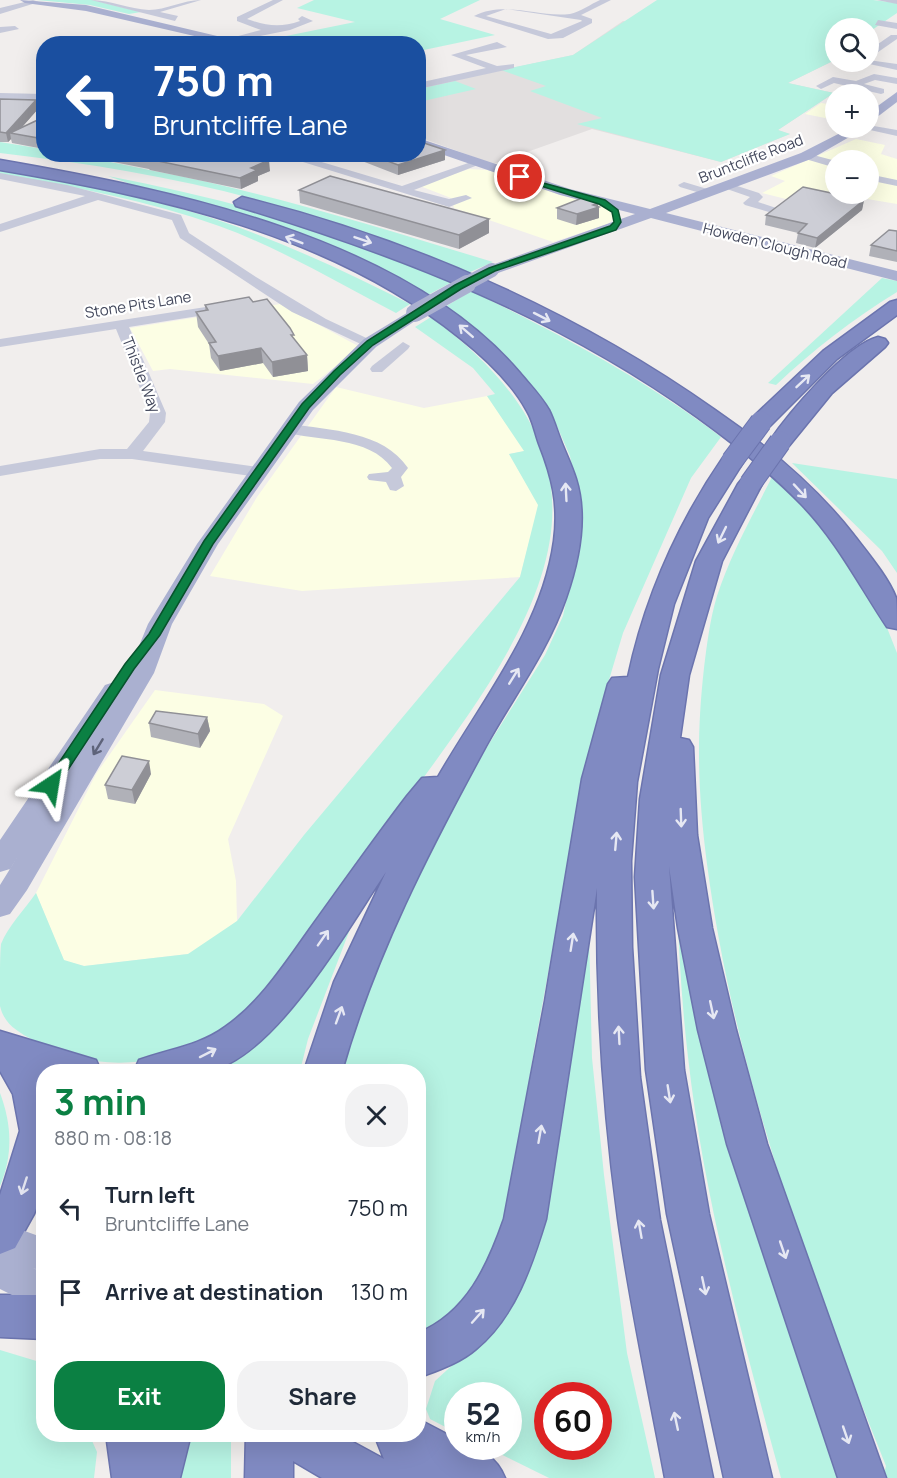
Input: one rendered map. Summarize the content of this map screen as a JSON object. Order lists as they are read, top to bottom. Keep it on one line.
{"streets":{"main road":["Bruntcliffe Road","Howden Clough Road"],"street":["Stone Pits Lane","Thistle Way"]},"crossings":[["Bruntcliffe Road","Howden Clough Road"],["Stone Pits Lane","Thistle Way"]],"page":{"map_buttons":["+","−"],"turn":["750 m","Bruntcliffe Lane"],"heading":["3 min","880 m · 08:18"],"list":[{"name":"Turn left","note":"Bruntcliffe Lane","value":"750 m"},{"name":"Arrive at destination","value":"130 m"}],"buttons":["Exit","Share"],"speed":"52 km/h","limit":"60"}}
